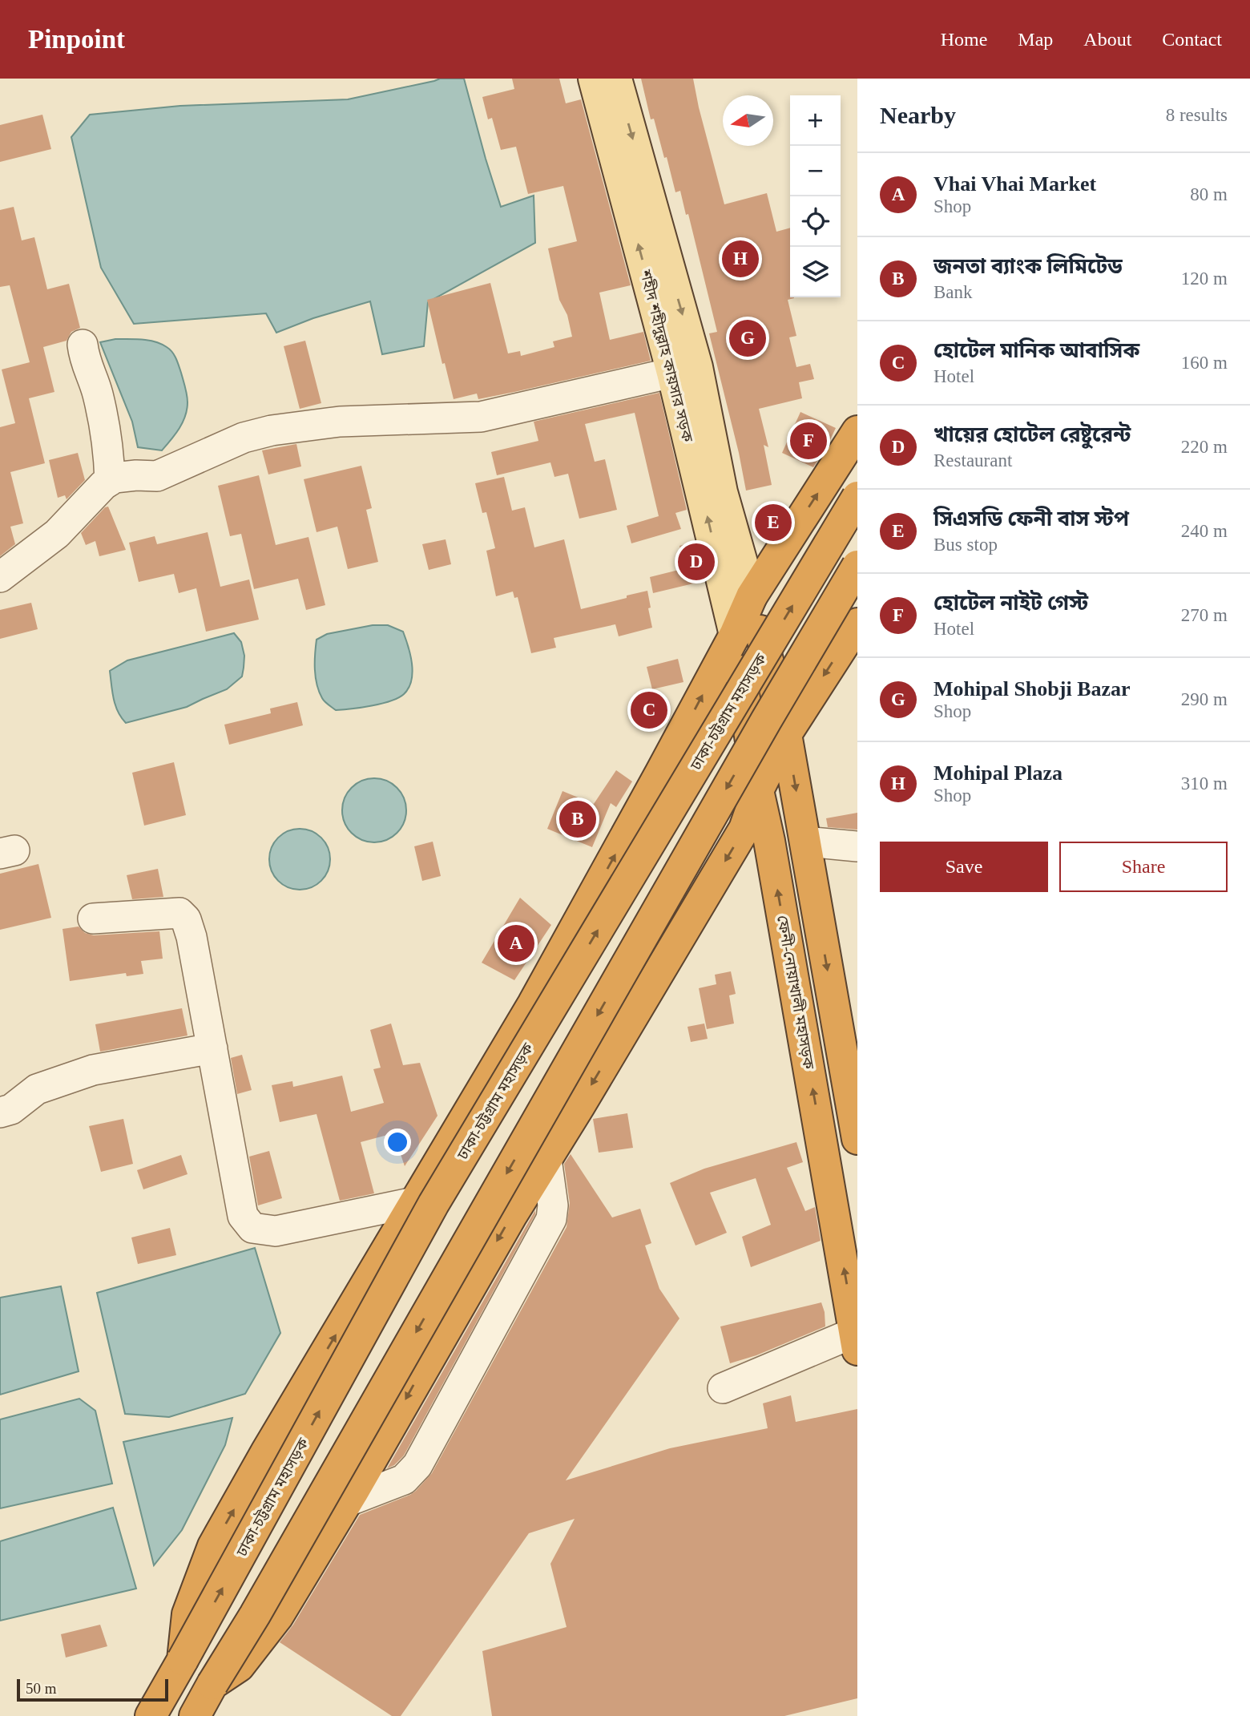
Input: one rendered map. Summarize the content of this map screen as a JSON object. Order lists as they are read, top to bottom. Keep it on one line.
{"streets":{"highway":["ঢাকা-চট্টগ্রাম মহাসড়ক","ফেনী-নোয়াখালী মহাসড়ক"],"main road":["শহীদ শহীদুল্লাহ কায়সার সড়ক"]},"crossings":[["শহীদ শহীদুল্লাহ কায়সার সড়ক","ফেনী-নোয়াখালী মহাসড়ক"]],"scale_bar":"50 m","north":"left","page":{"header":"Pinpoint","nav":["Home","Map","About","Contact"],"heading":["Nearby","8 results"],"map_buttons":["+","−"],"list":[{"mark":"A","name":"Vhai Vhai Market","note":"Shop","value":"80 m"},{"mark":"B","name":"জনতা ব্যাংক লিমিটেড","note":"Bank","value":"120 m"},{"mark":"C","name":"হোটেল মানিক আবাসিক","note":"Hotel","value":"160 m"},{"mark":"D","name":"খায়ের হোটেল রেষ্টুরেন্ট","note":"Restaurant","value":"220 m"},{"mark":"E","name":"সিএসডি ফেনী বাস স্টপ","note":"Bus stop","value":"240 m"},{"mark":"F","name":"হোটেল নাইট গেস্ট","note":"Hotel","value":"270 m"},{"mark":"G","name":"Mohipal Shobji Bazar","note":"Shop","value":"290 m"},{"mark":"H","name":"Mohipal Plaza","note":"Shop","value":"310 m"}],"pins":["H","G","F","E","D","C","B","A"],"buttons":["Save","Share"],"scale":"50 m"}}
